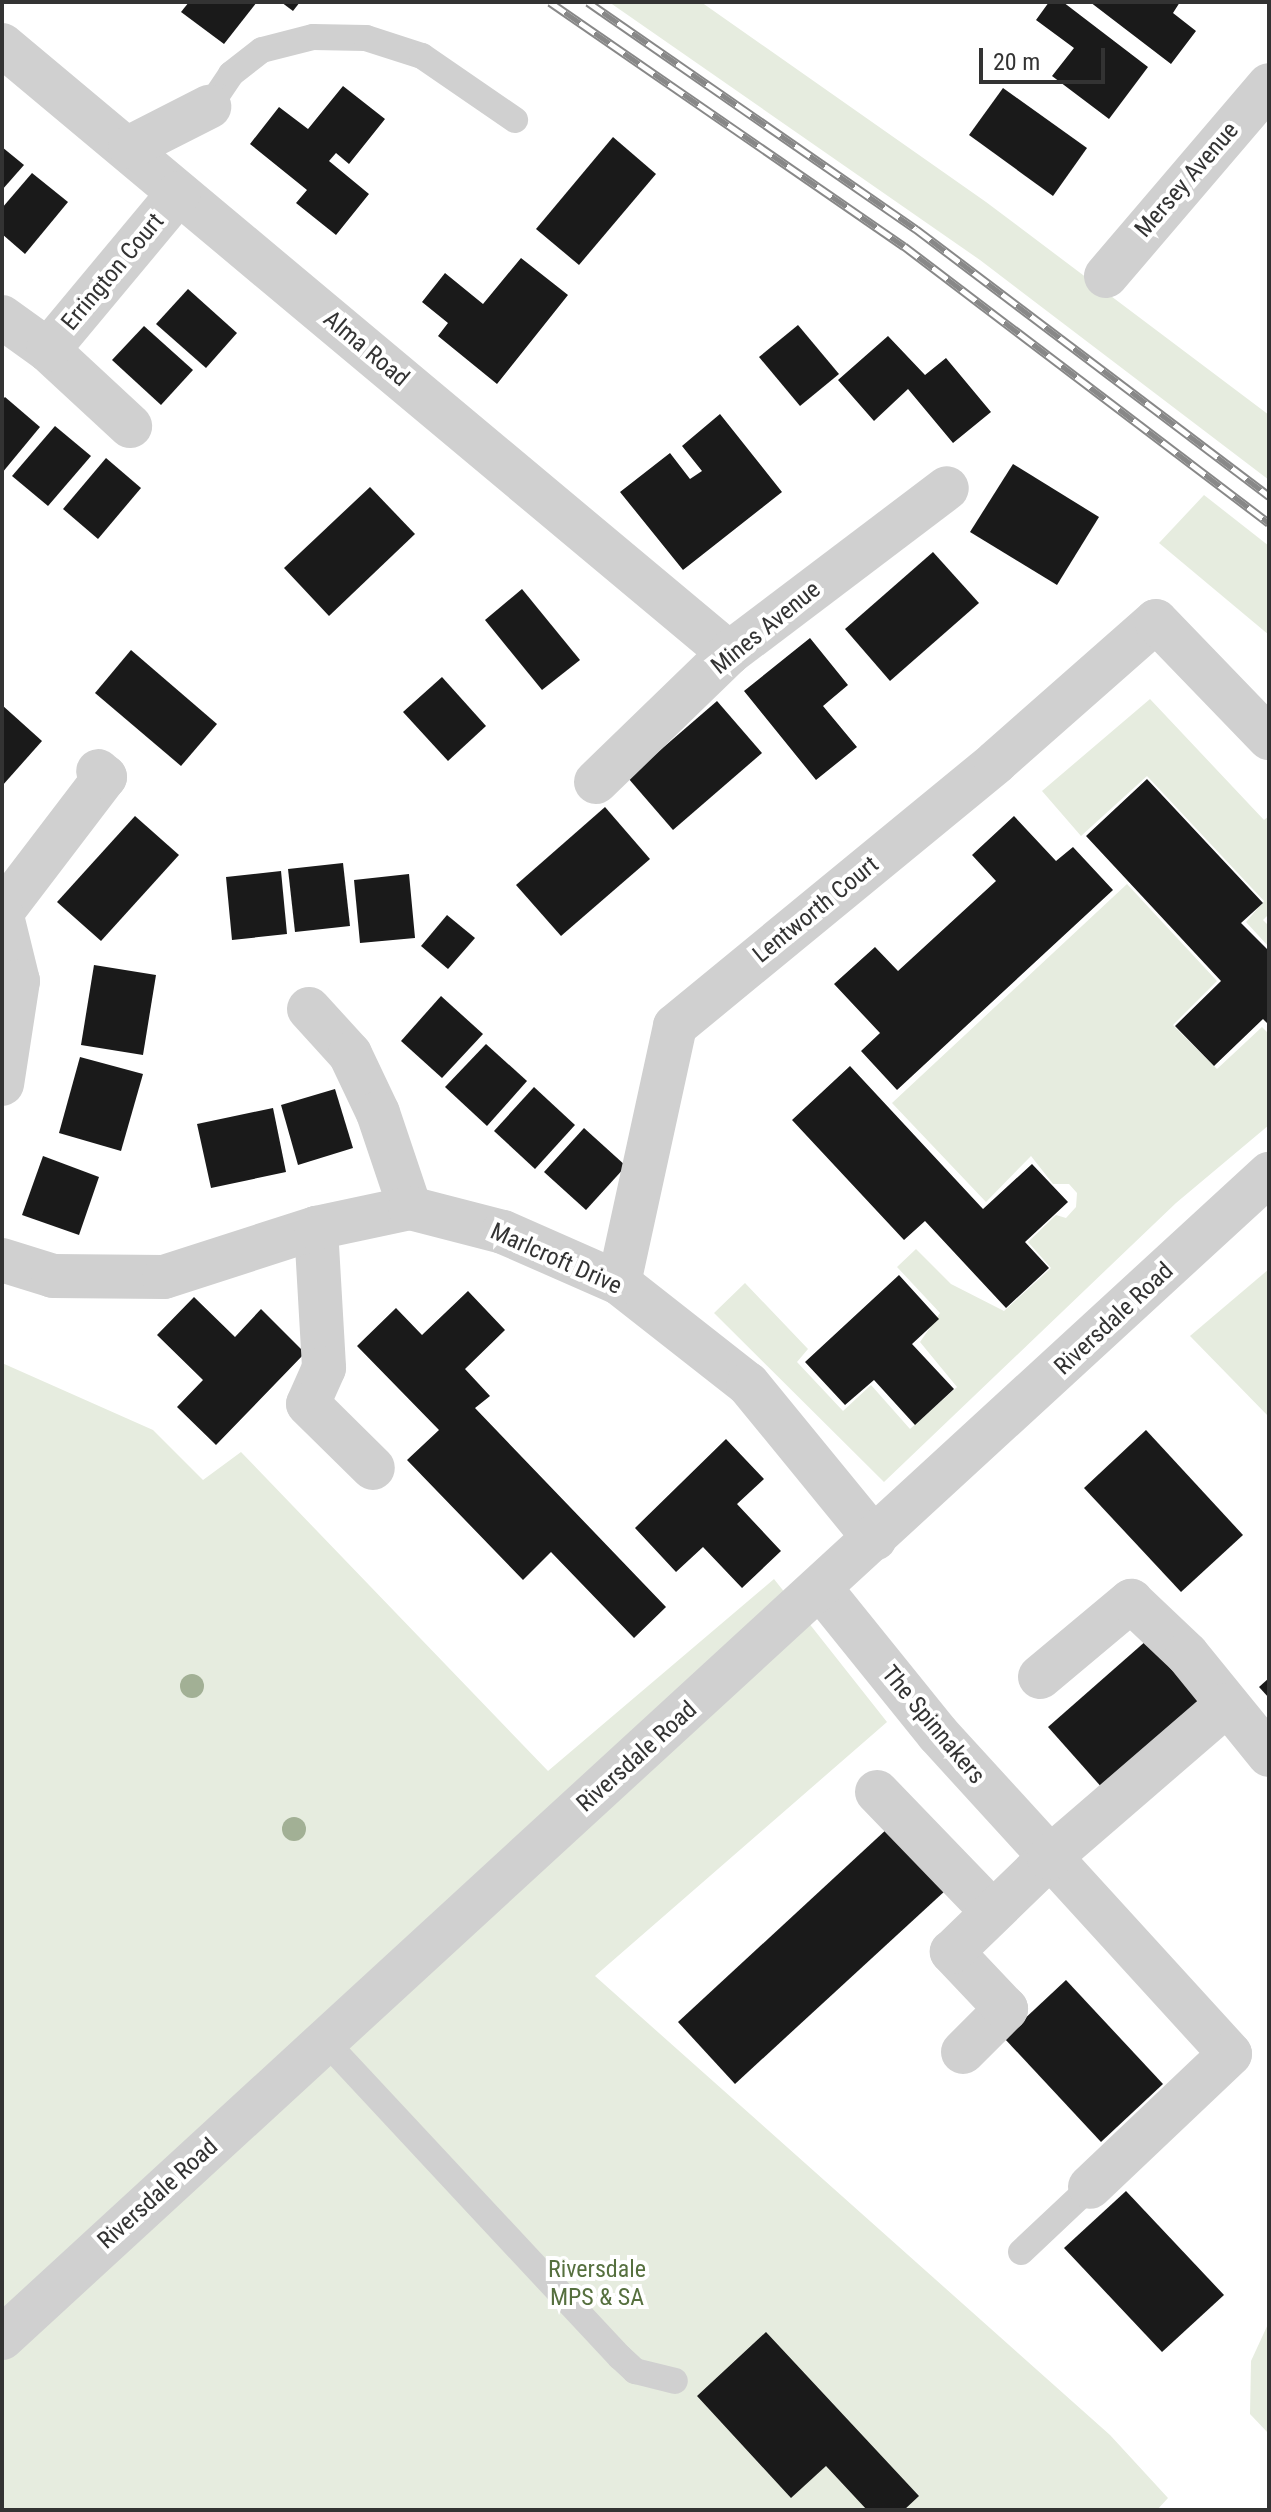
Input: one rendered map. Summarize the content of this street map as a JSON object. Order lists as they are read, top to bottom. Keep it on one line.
{"streets":{"street":["Mersey Avenue","Errington Court","Alma Road","Mines Avenue","Lentworth Court","Marlcroft Drive","Riversdale Road","The Spinnakers"]},"crossings":[["Errington Court","Alma Road"],["Alma Road","Mines Avenue"],["Lentworth Court","Marlcroft Drive"],["Marlcroft Drive","Riversdale Road"],["Riversdale Road","The Spinnakers"]],"parks":["Riversdale MPS & SA"],"scale_bar":"20 m"}
